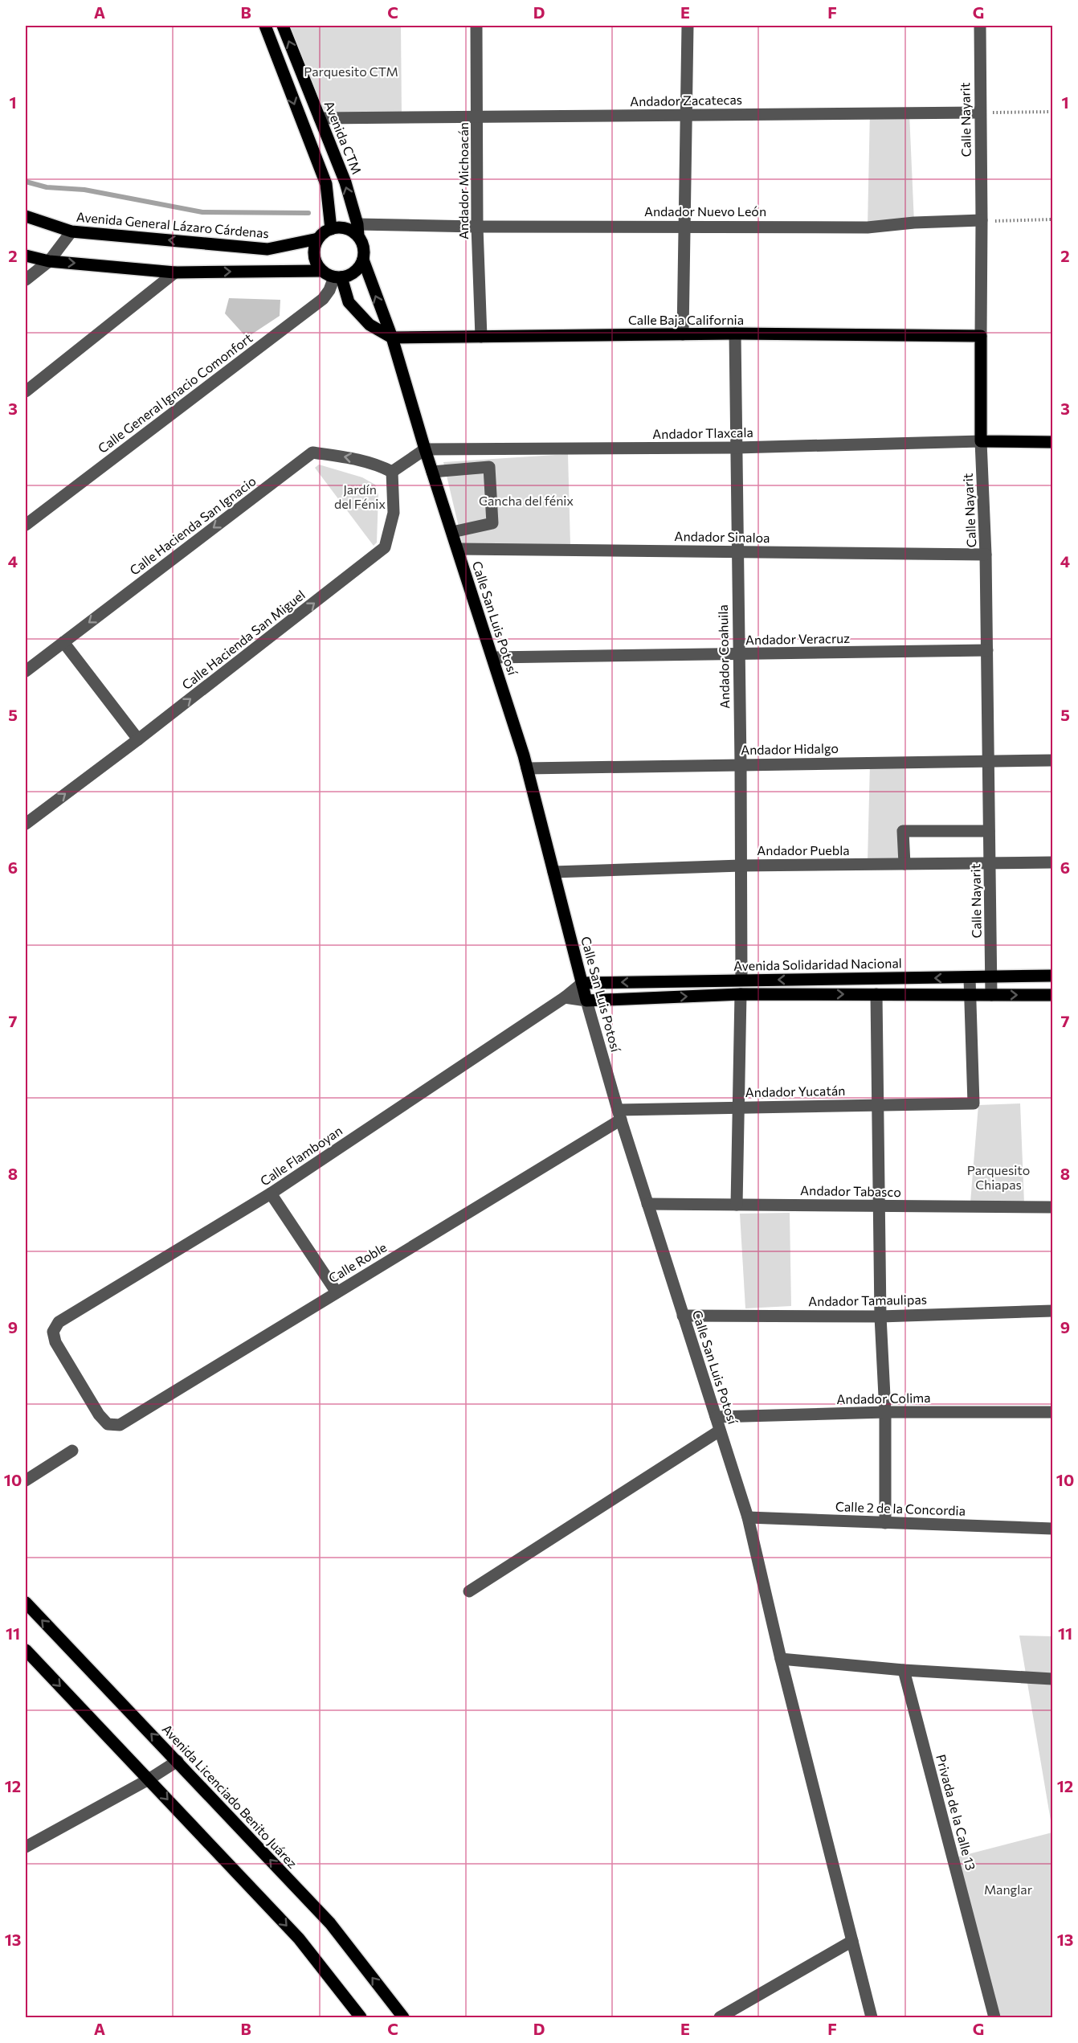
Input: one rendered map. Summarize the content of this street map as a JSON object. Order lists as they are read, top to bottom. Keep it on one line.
{"streets":{"main road":["Calle Nayarit","Avenida CTM","Avenida General Lázaro Cárdenas","Calle Baja California","Calle San Luis Potosí","Avenida Solidaridad Nacional","Avenida Licenciado Benito Juárez"],"street":["Andador Zacatecas","Andador Michoacán","Andador Nuevo León","Calle General Ignacio Comonfort","Andador Tlaxcala","Calle Hacienda San Ignacio","Andador Sinaloa","Andador Veracruz","Calle Hacienda San Miguel","Andador Coahuila","Andador Hidalgo","Andador Puebla","Andador Yucatán","Calle Flamboyan","Andador Tabasco","Calle Roble","Andador Tamaulipas","Andador Colima","Calle 2 de la Concordia","Privada de la Calle 13"]},"crossings":[["Andador Zacatecas","Calle Nayarit"],["Andador Zacatecas","Avenida CTM"],["Andador Zacatecas","Andador Michoacán"],["Calle Nayarit","Andador Nuevo León"],["Calle Nayarit","Calle Baja California"],["Calle Nayarit","Andador Tlaxcala"],["Calle Nayarit","Andador Sinaloa"],["Calle Nayarit","Andador Veracruz"],["Calle Nayarit","Andador Hidalgo"],["Calle Nayarit","Andador Puebla"],["Calle Nayarit","Avenida Solidaridad Nacional"],["Avenida CTM","Andador Nuevo León"],["Avenida CTM","Avenida General Lázaro Cárdenas"],["Avenida CTM","Calle General Ignacio Comonfort"],["Avenida CTM","Calle San Luis Potosí"],["Andador Michoacán","Andador Nuevo León"],["Andador Michoacán","Calle Baja California"],["Andador Nuevo León","Avenida General Lázaro Cárdenas"],["Andador Nuevo León","Calle General Ignacio Comonfort"],["Andador Nuevo León","Calle San Luis Potosí"],["Avenida General Lázaro Cárdenas","Calle General Ignacio Comonfort"],["Avenida General Lázaro Cárdenas","Calle San Luis Potosí"],["Calle Baja California","Calle San Luis Potosí"],["Calle Baja California","Andador Coahuila"],["Calle General Ignacio Comonfort","Calle San Luis Potosí"],["Andador Tlaxcala","Calle San Luis Potosí"],["Andador Tlaxcala","Andador Coahuila"],["Calle Hacienda San Ignacio","Calle Hacienda San Miguel"],["Andador Sinaloa","Calle San Luis Potosí"],["Andador Sinaloa","Andador Coahuila"],["Calle San Luis Potosí","Andador Veracruz"],["Calle San Luis Potosí","Andador Hidalgo"],["Calle San Luis Potosí","Andador Puebla"],["Calle San Luis Potosí","Avenida Solidaridad Nacional"],["Calle San Luis Potosí","Andador Yucatán"],["Calle San Luis Potosí","Calle Flamboyan"],["Calle San Luis Potosí","Andador Tabasco"],["Calle San Luis Potosí","Calle Roble"],["Calle San Luis Potosí","Andador Tamaulipas"],["Calle San Luis Potosí","Andador Colima"],["Calle San Luis Potosí","Calle 2 de la Concordia"],["Andador Veracruz","Andador Coahuila"],["Andador Coahuila","Andador Hidalgo"],["Andador Coahuila","Andador Puebla"],["Andador Coahuila","Avenida Solidaridad Nacional"],["Avenida Solidaridad Nacional","Calle Flamboyan"],["Andador Yucatán","Calle Roble"],["Calle Flamboyan","Calle Roble"]],"one_way":["Calle Hacienda San Ignacio","Calle Hacienda San Miguel"],"parks":["Parquesito CTM","Jardín del Fénix","Cancha del fénix","Parquesito Chiapas","Manglar"],"grid":{"columns":["A","B","C","D","E","F","G"],"rows":["1","2","3","4","5","6","7","8","9","10","11","12","13"]}}
